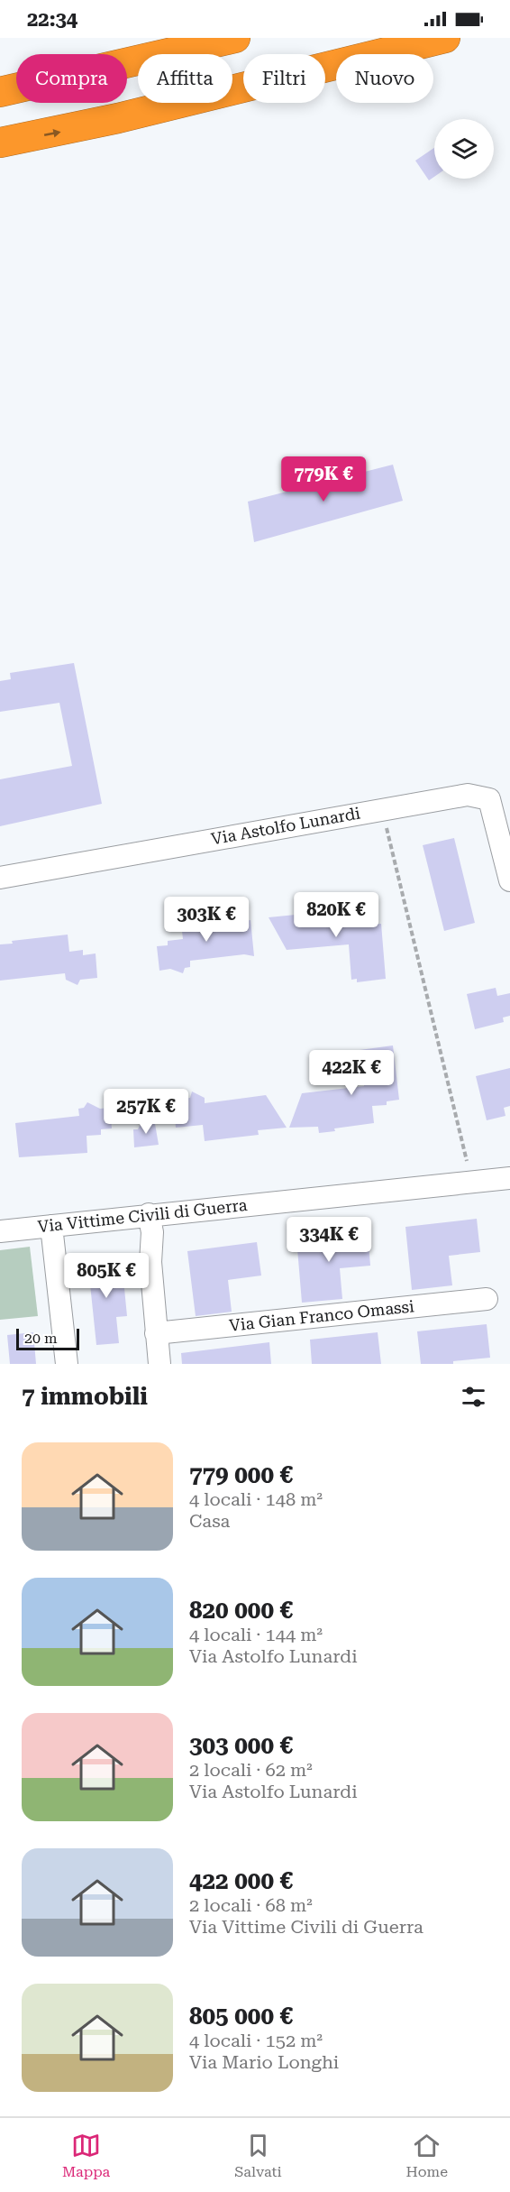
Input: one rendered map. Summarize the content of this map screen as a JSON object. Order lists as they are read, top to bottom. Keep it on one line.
{"streets":{"street":["Via Astolfo Lunardi","Via Vittime Civili di Guerra","Via Gian Franco Omassi"]},"scale_bar":"20 m","page":{"status":"22:34","chip":["Compra","Affitta","Filtri","Nuovo"],"price":["779K €","820K €","303K €","422K €","257K €","334K €","805K €"],"scale":"20 m","heading":"7 immobili","list":[{"name":"779 000 €","note":"4 locali · 148 m² · Casa"},{"name":"820 000 €","note":"4 locali · 144 m² · Via Astolfo Lunardi"},{"name":"303 000 €","note":"2 locali · 62 m² · Via Astolfo Lunardi"},{"name":"422 000 €","note":"2 locali · 68 m² · Via Vittime Civili di Guerra"},{"name":"805 000 €","note":"4 locali · 152 m² · Via Mario Longhi"}],"tabs":["Mappa","Salvati","Home"]}}
